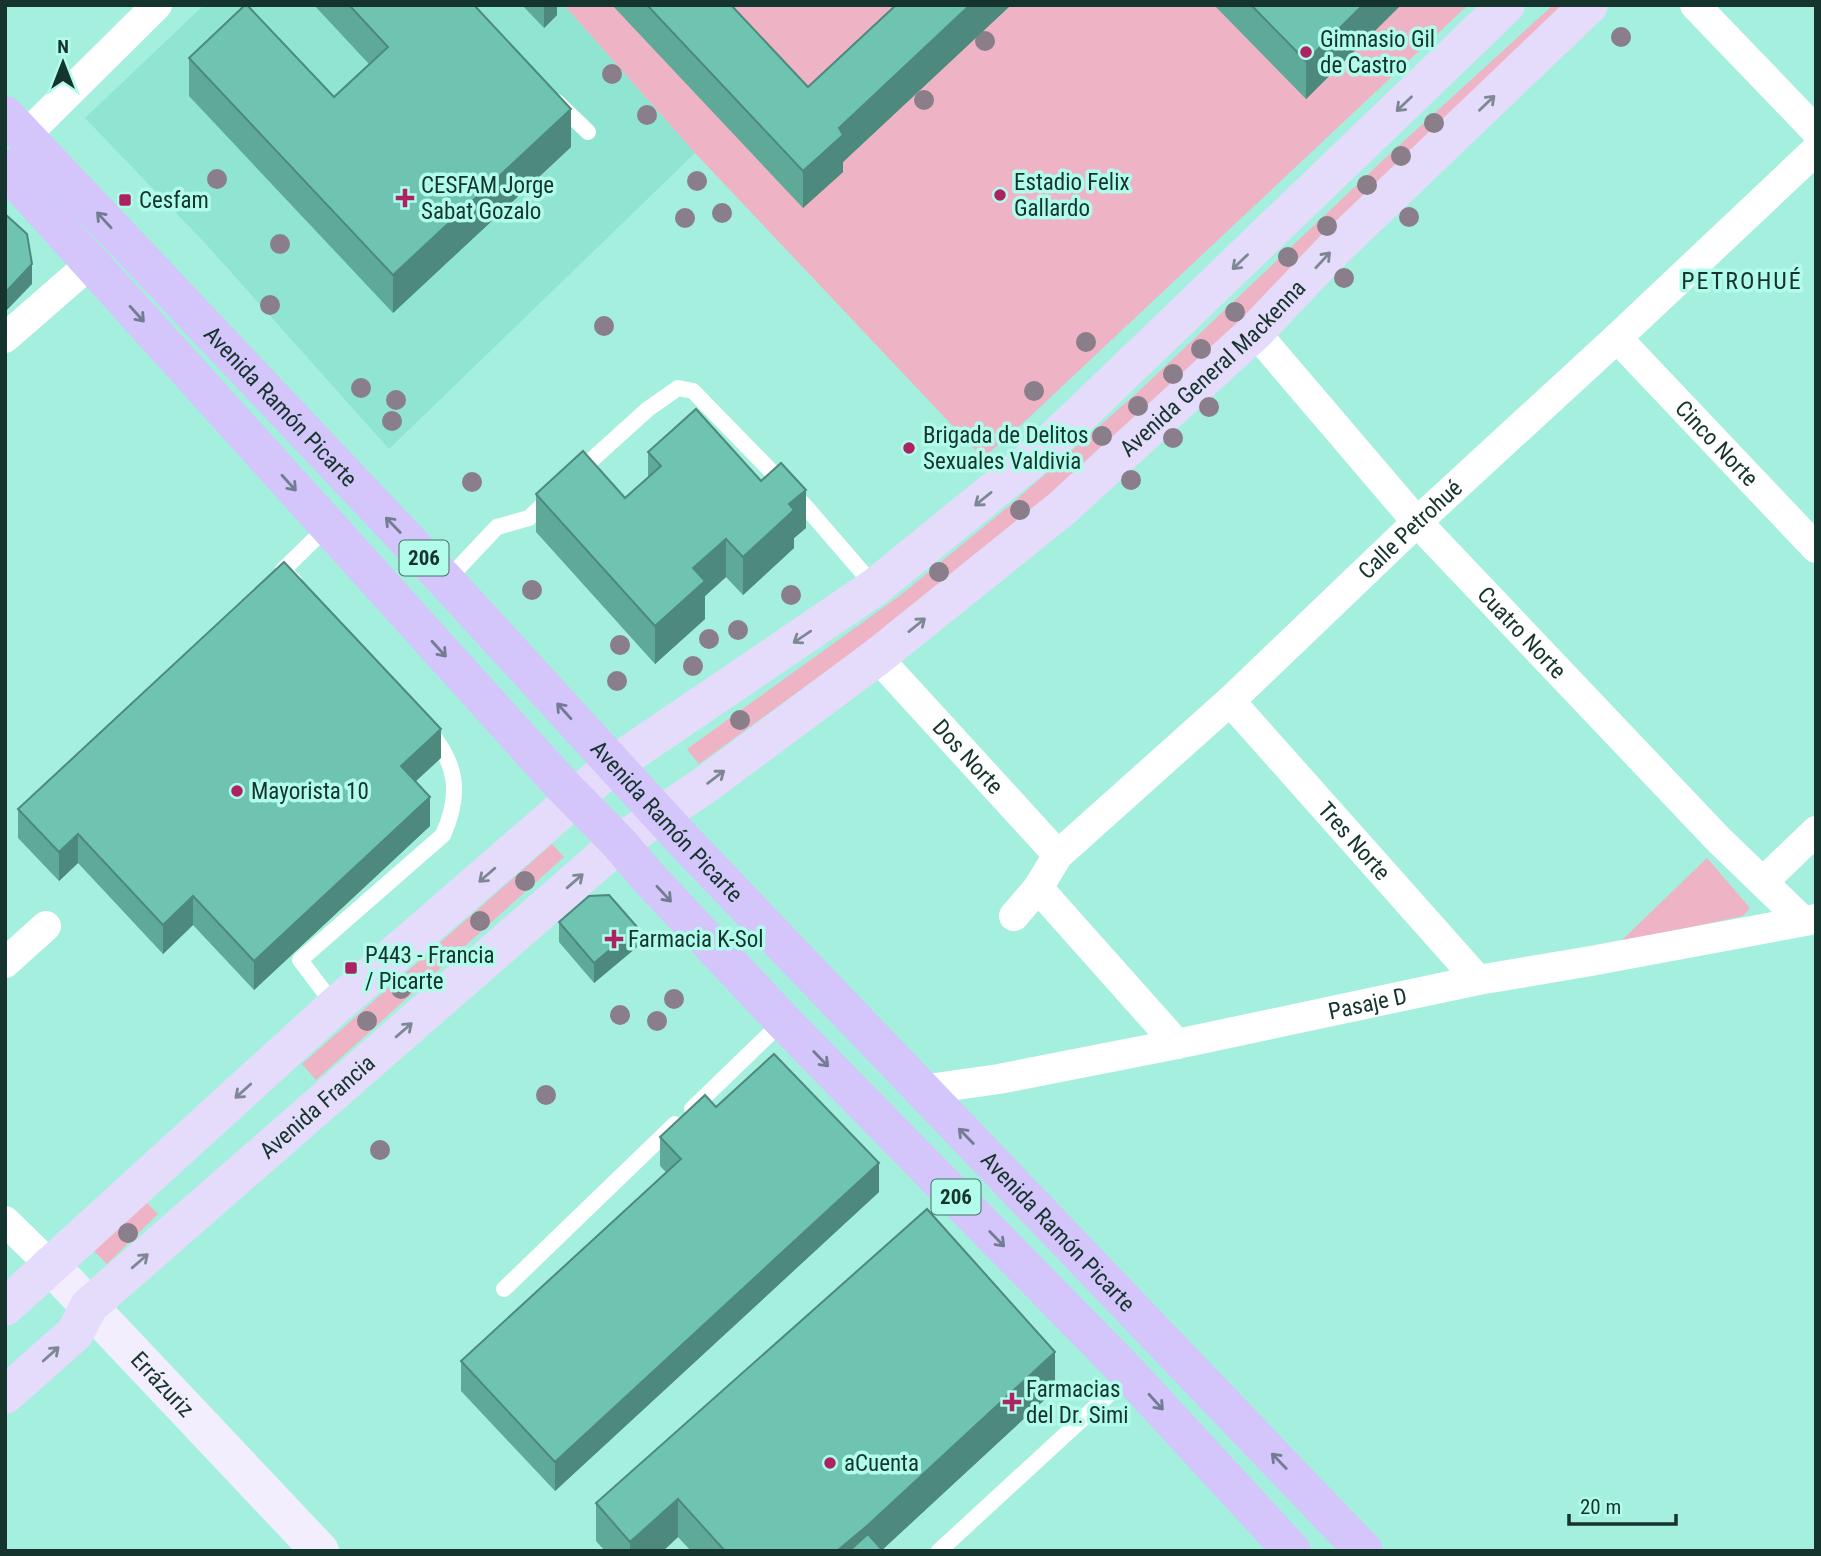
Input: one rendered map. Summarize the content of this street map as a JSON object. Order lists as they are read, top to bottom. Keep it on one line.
{"streets":{"highway":["Avenida Ramón Picarte","206"],"main road":["Avenida General Mackenna","Avenida Francia"],"street":["Cinco Norte","Calle Petrohué","Cuatro Norte","Dos Norte","Tres Norte","Pasaje D","Errázuriz"]},"crossings":[["Avenida General Mackenna","Avenida Ramón Picarte"],["Avenida General Mackenna","Cuatro Norte"],["Avenida General Mackenna","Dos Norte"],["Avenida General Mackenna","Avenida Francia"],["Avenida Ramón Picarte","Pasaje D"],["Avenida Ramón Picarte","Avenida Francia"],["Cinco Norte","Calle Petrohué"],["Calle Petrohué","Cuatro Norte"],["Calle Petrohué","Dos Norte"],["Calle Petrohué","Tres Norte"],["Cuatro Norte","Pasaje D"],["Tres Norte","Pasaje D"],["Avenida Francia","Errázuriz"]],"districts":["PETROHUÉ"],"places":{"other":["Gimnasio Gil de Castro","Estadio Felix Gallardo","Brigada de Delitos Sexuales Valdivia","Mayorista 10","aCuenta"],"health":["CESFAM Jorge Sabat Gozalo","Farmacia K-Sol","Farmacias del Dr. Simi"],"transit":["Cesfam","P443 - Francia / Picarte"]},"scale_bar":"20 m","north":"top"}
